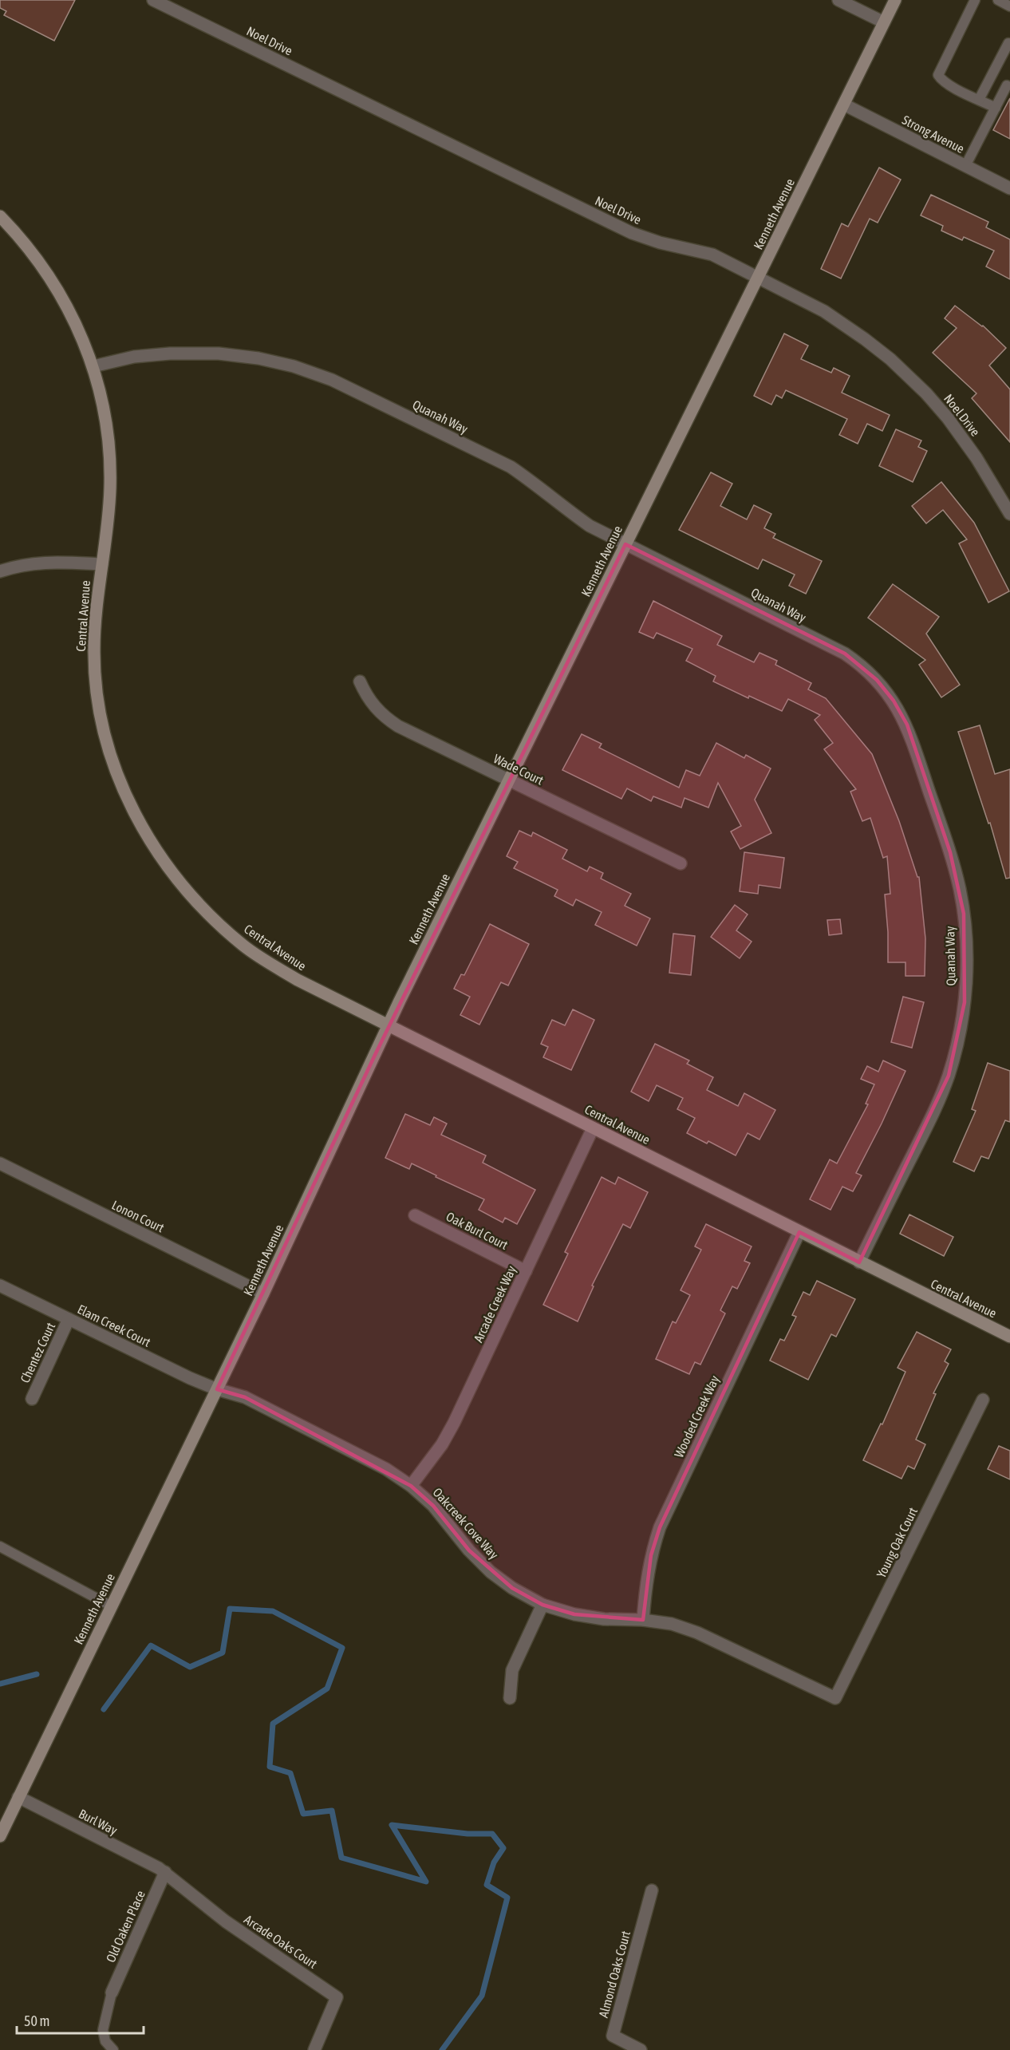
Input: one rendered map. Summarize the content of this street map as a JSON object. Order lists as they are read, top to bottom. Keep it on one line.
{"streets":{"main road":["Kenneth Avenue","Central Avenue"],"street":["Noel Drive","Strong Avenue","Quanah Way","Wade Court","Lonon Court","Oak Burl Court","Arcade Creek Way","Elam Creek Court","Chentez Court","Wooded Creek Way","Oakcreek Cove Way","Young Oak Court","Burl Way","Old Oaken Place","Arcade Oaks Court","Almond Oaks Court"]},"crossings":[["Noel Drive","Kenneth Avenue"],["Strong Avenue","Kenneth Avenue"],["Kenneth Avenue","Quanah Way"],["Kenneth Avenue","Central Avenue"],["Kenneth Avenue","Wade Court"],["Kenneth Avenue","Lonon Court"],["Kenneth Avenue","Elam Creek Court"],["Kenneth Avenue","Oakcreek Cove Way"],["Kenneth Avenue","Burl Way"],["Quanah Way","Central Avenue"],["Central Avenue","Arcade Creek Way"],["Central Avenue","Wooded Creek Way"],["Oak Burl Court","Arcade Creek Way"],["Arcade Creek Way","Oakcreek Cove Way"],["Elam Creek Court","Chentez Court"],["Elam Creek Court","Oakcreek Cove Way"],["Wooded Creek Way","Oakcreek Cove Way"],["Oakcreek Cove Way","Young Oak Court"],["Burl Way","Old Oaken Place"],["Burl Way","Arcade Oaks Court"],["Old Oaken Place","Arcade Oaks Court"]],"scale_bar":"50 m"}
